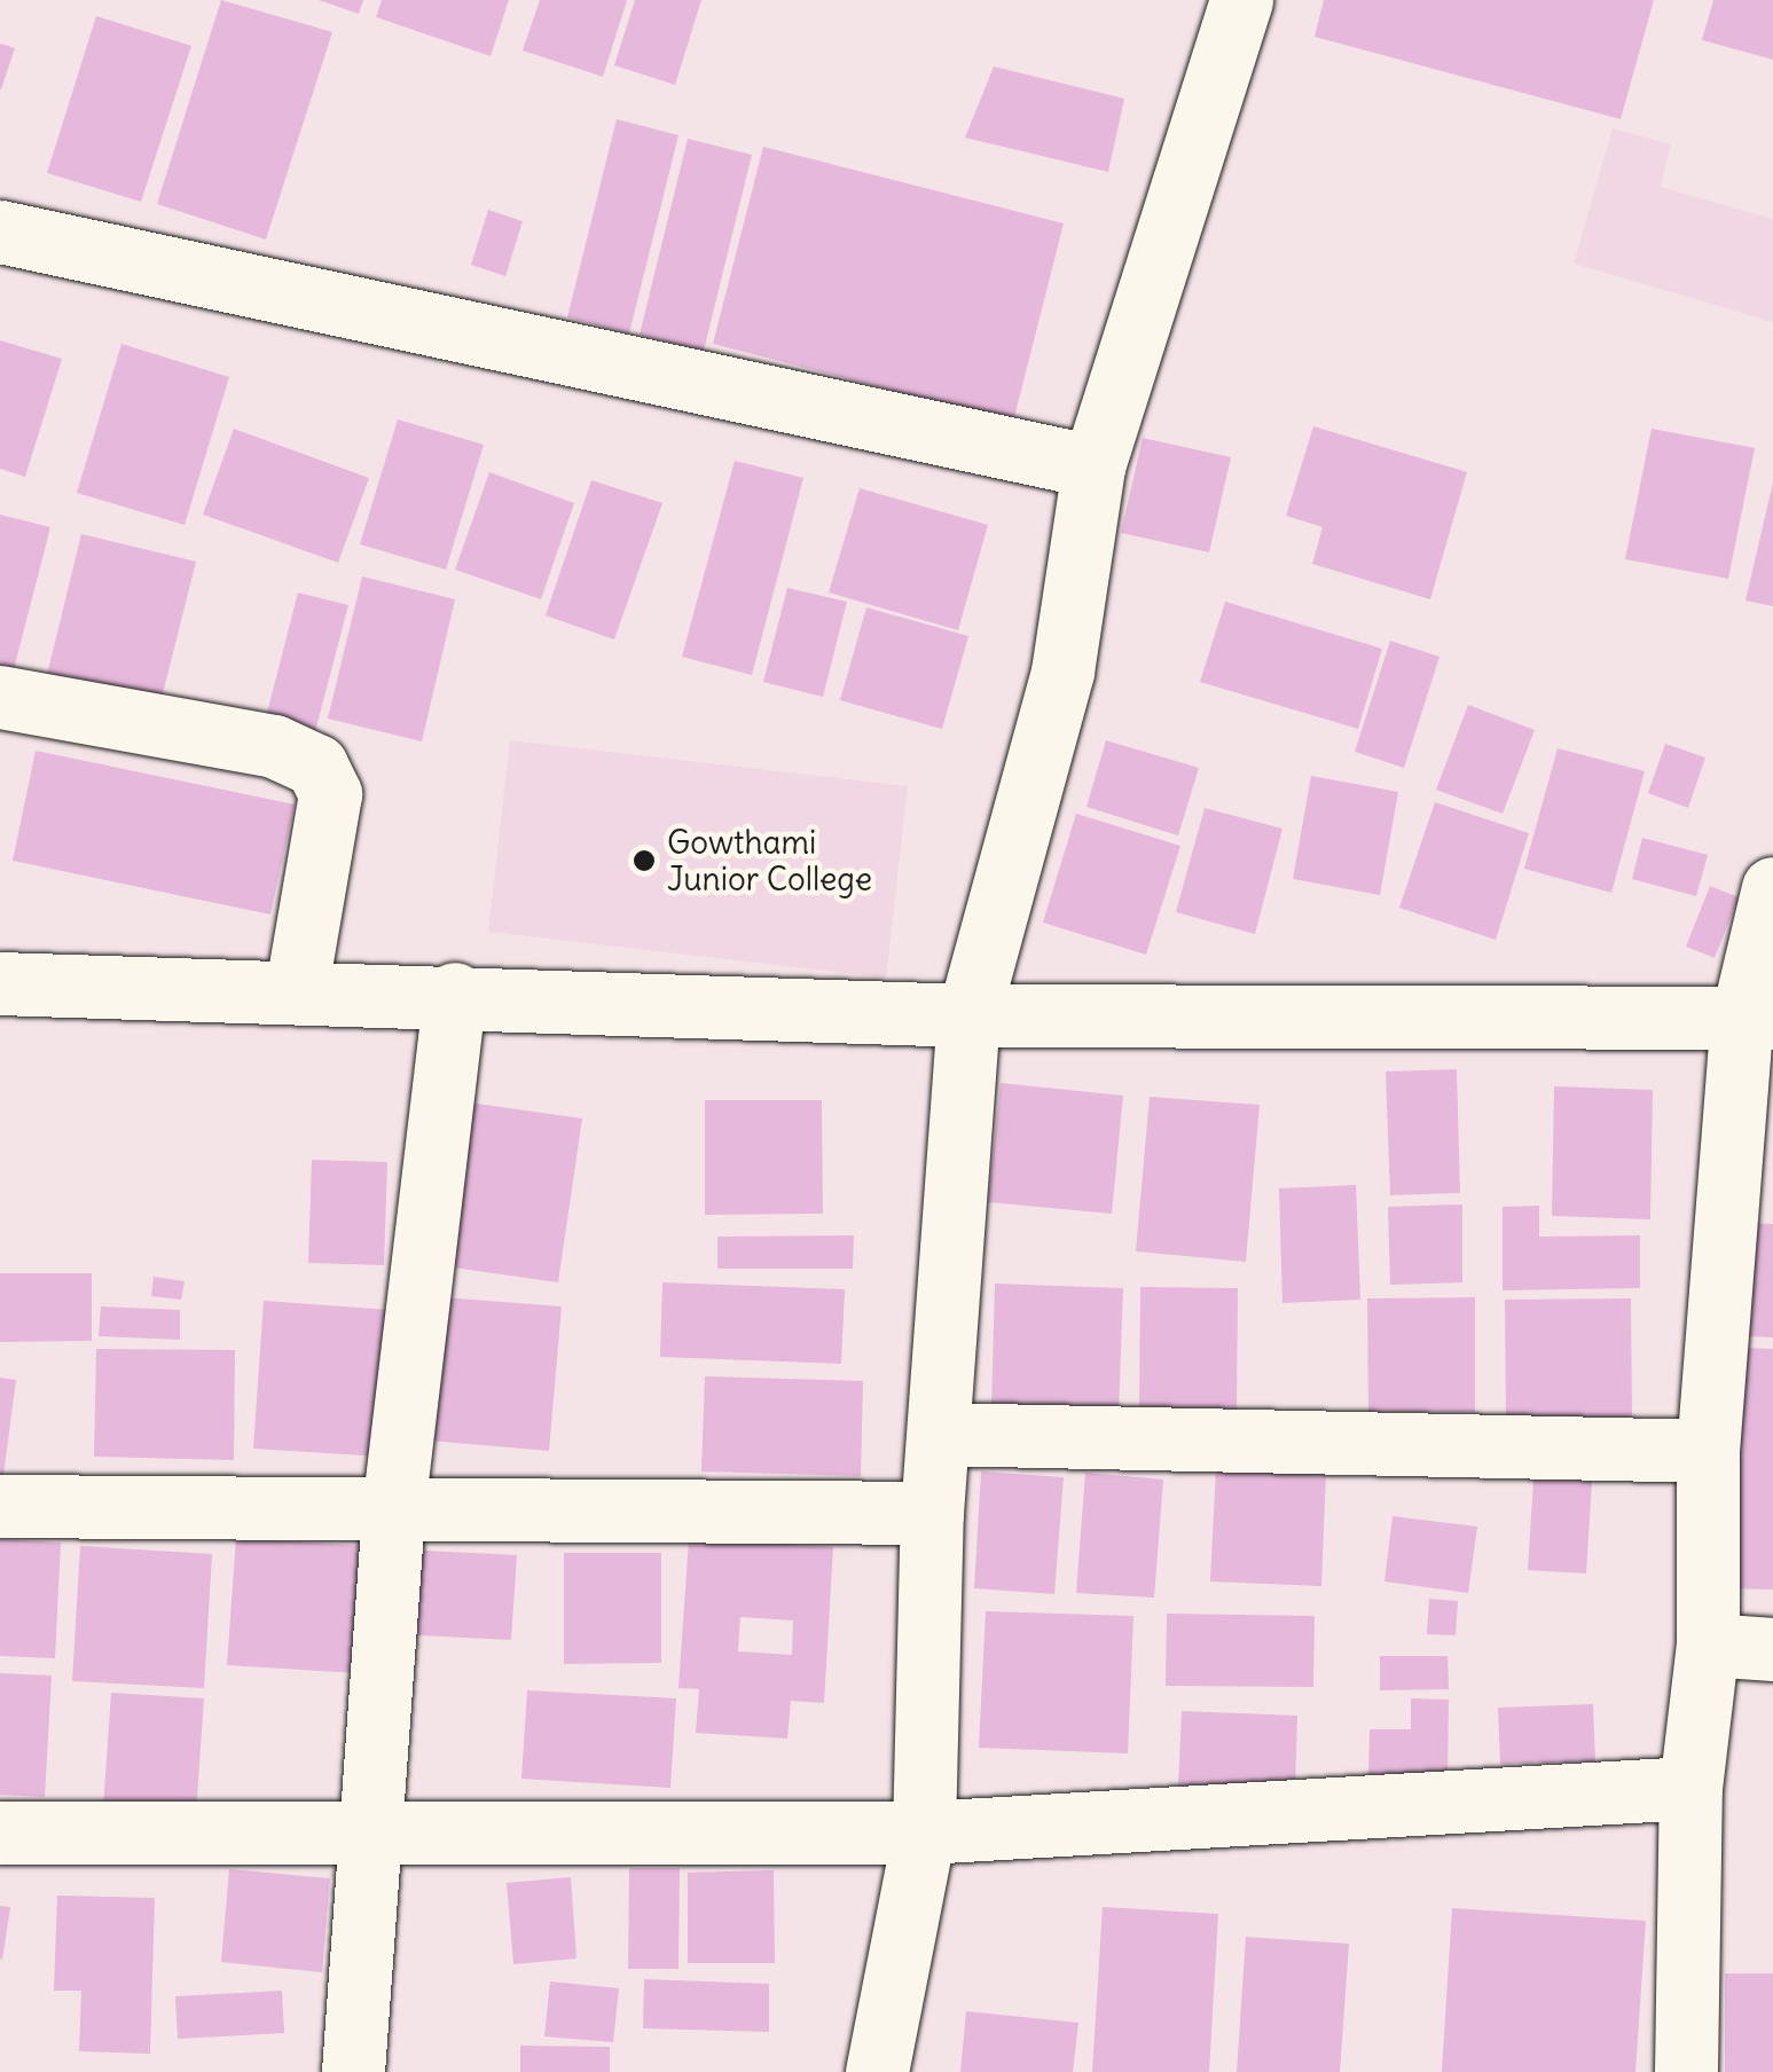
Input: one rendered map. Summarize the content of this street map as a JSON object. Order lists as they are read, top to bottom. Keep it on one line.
{"places":["Gowthami Junior College"]}
